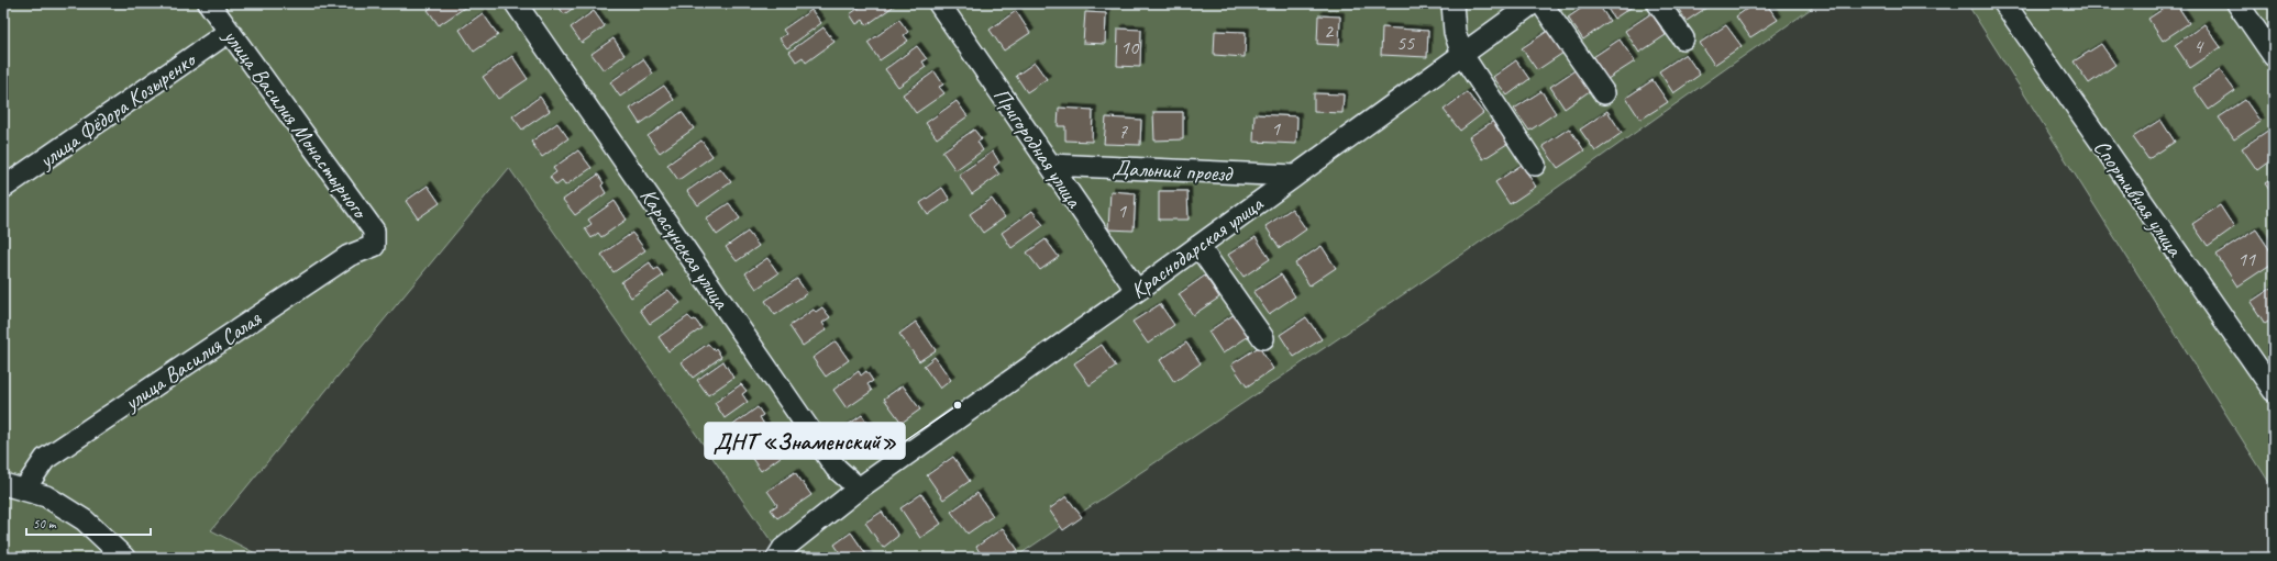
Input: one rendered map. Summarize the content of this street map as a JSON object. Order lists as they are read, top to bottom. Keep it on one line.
{"streets":{"street":["улица Фёдора Козыренко","улица Василия Монастырного","Пригородная улица","Дальний проезд","Спортивная улица","Краснодарская улица","Карасунская улица","улица Василия Салая"]},"crossings":[["улица Фёдора Козыренко","улица Василия Монастырного"],["улица Василия Монастырного","улица Василия Салая"],["Пригородная улица","Дальний проезд"],["Пригородная улица","Краснодарская улица"],["Дальний проезд","Краснодарская улица"],["Краснодарская улица","Карасунская улица"]],"places":["ДНТ «Знаменский»"],"house_numbers":["2","55","4","10","1","7","1","11"],"scale_bar":"50 m"}
